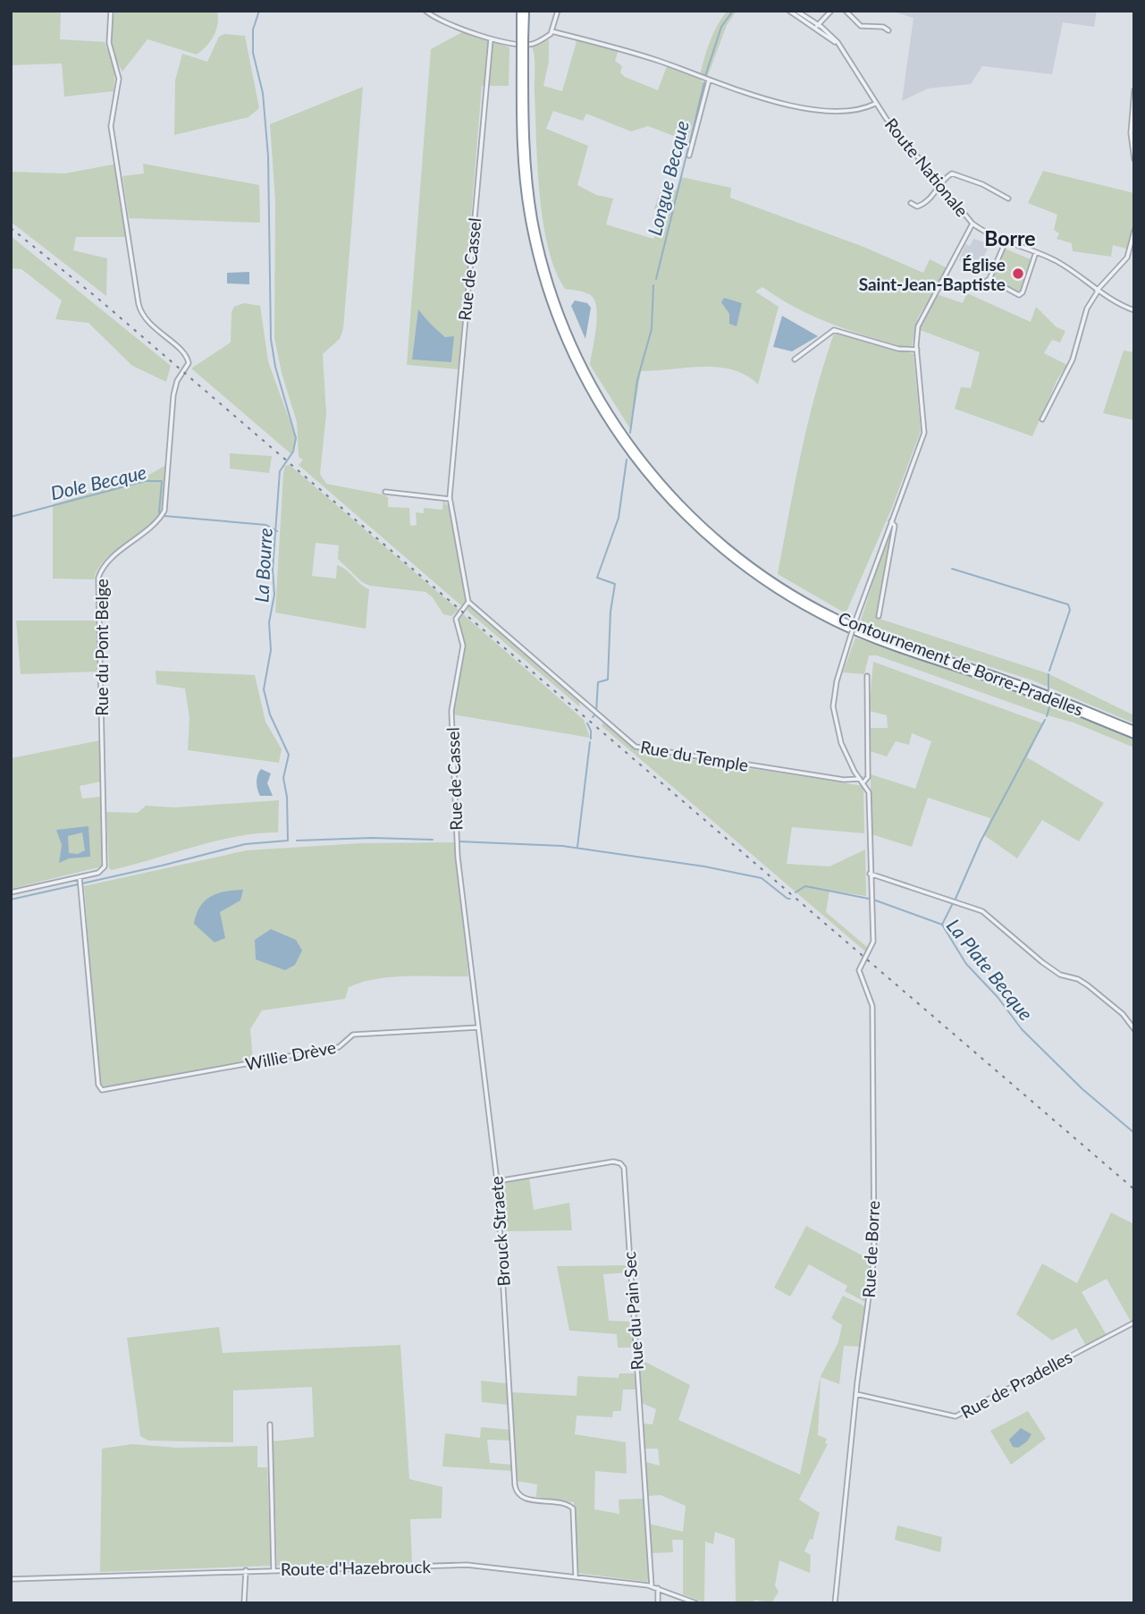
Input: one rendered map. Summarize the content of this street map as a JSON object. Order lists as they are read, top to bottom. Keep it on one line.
{"streets":{"highway":["Contournement de Borre-Pradelles"],"street":["Route Nationale","Rue de Cassel","Rue du Pont Belge","Rue du Temple","Willie Drève","Brouck Straete","Rue de Borre","Rue du Pain Sec","Rue de Pradelles","Route d'Hazebrouck"]},"crossings":[["Rue de Cassel","Rue du Temple"],["Rue de Cassel","Brouck Straete"],["Rue du Pont Belge","Willie Drève"],["Willie Drève","Brouck Straete"],["Brouck Straete","Rue du Pain Sec"],["Brouck Straete","Route d'Hazebrouck"],["Rue de Borre","Rue de Pradelles"],["Rue du Pain Sec","Route d'Hazebrouck"]],"districts":["Borre"],"water":["Longue Becque","Dole Becque","La Bourre","La Plate Becque"],"places":["Église Saint-Jean-Baptiste"]}
